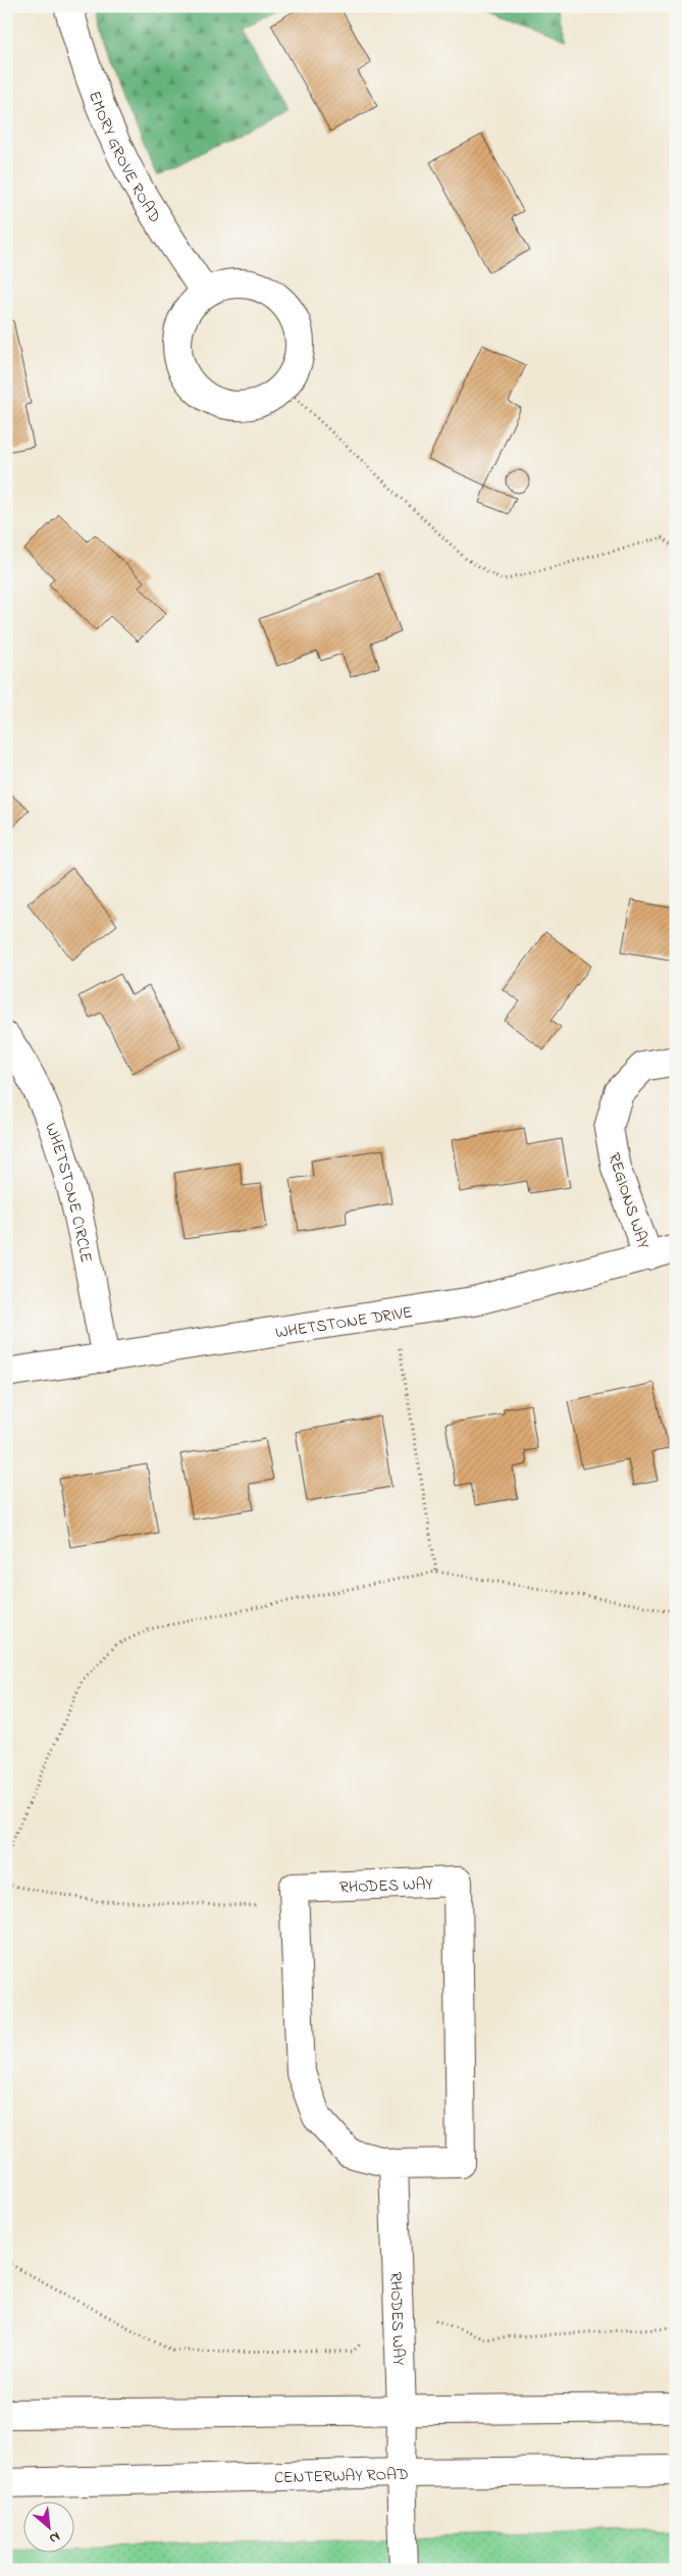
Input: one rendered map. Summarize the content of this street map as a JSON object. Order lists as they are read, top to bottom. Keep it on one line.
{"streets":{"street":["EMORY GROVE ROAD","WHETSTONE CIRCLE","REGIONS WAY","WHETSTONE DRIVE","RHODES WAY","CENTERWAY ROAD"]},"crossings":[["WHETSTONE CIRCLE","WHETSTONE DRIVE"],["REGIONS WAY","WHETSTONE DRIVE"],["RHODES WAY","CENTERWAY ROAD"]],"north":"bottom right"}
